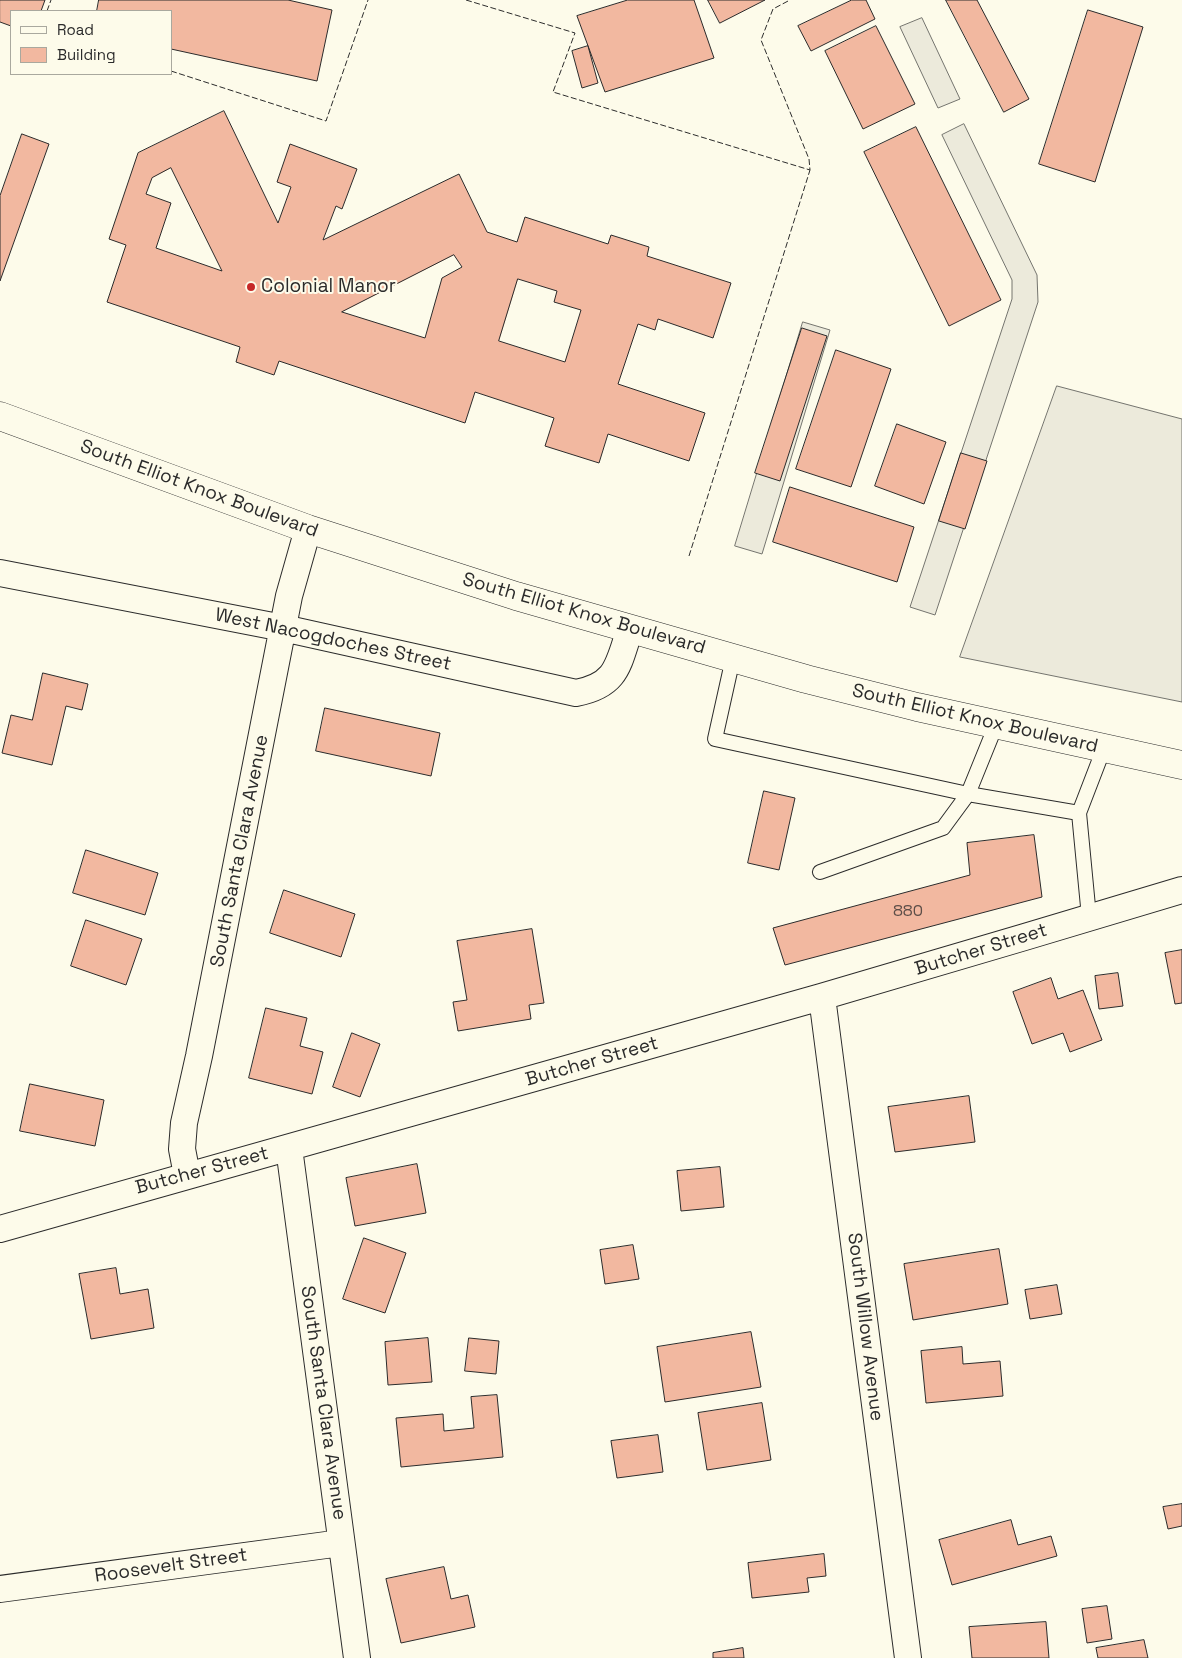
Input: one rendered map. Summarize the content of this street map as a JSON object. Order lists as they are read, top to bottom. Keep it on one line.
{"streets":{"main road":["South Elliot Knox Boulevard"],"street":["West Nacogdoches Street","South Santa Clara Avenue","Butcher Street","South Willow Avenue","Roosevelt Street"]},"crossings":[["South Elliot Knox Boulevard","West Nacogdoches Street"],["South Elliot Knox Boulevard","South Santa Clara Avenue"],["West Nacogdoches Street","South Santa Clara Avenue"],["South Santa Clara Avenue","Butcher Street"],["South Santa Clara Avenue","Roosevelt Street"],["Butcher Street","South Willow Avenue"]],"places":["Colonial Manor"],"house_numbers":["880"],"legend":["Road","Building"]}
